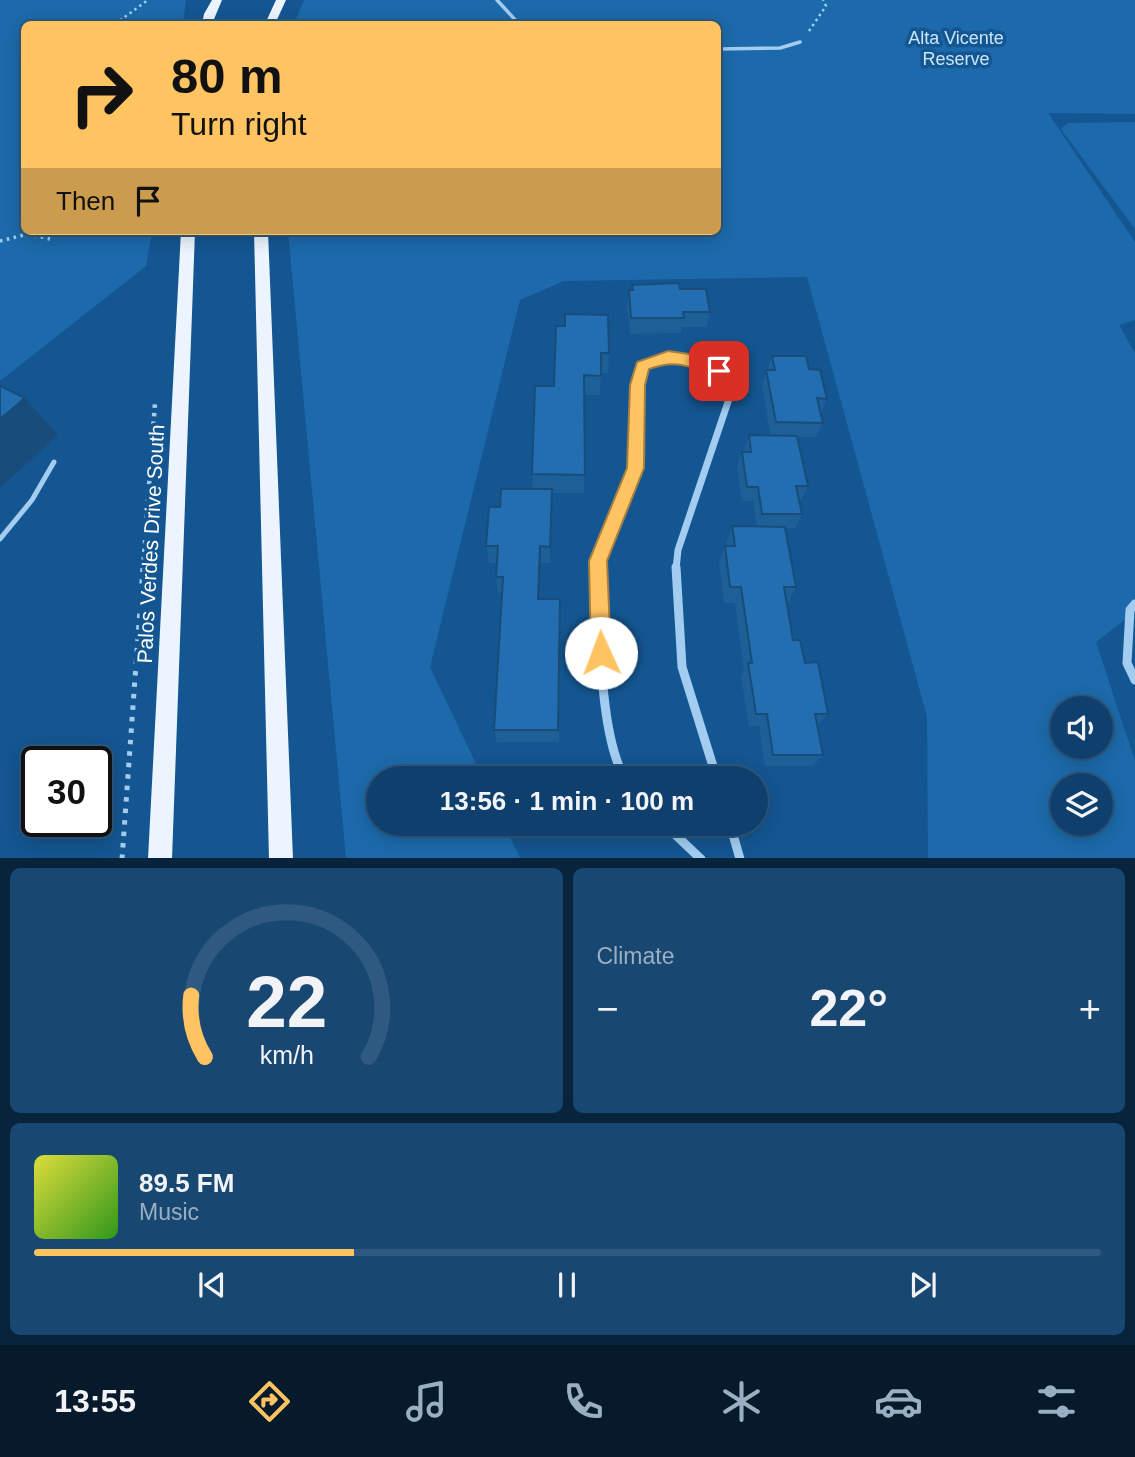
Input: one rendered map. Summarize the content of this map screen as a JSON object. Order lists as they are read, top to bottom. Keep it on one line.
{"streets":{"main road":["Palos Verdes Drive South"]},"parks":["Alta Vicente Reserve"],"page":{"turn":["80 m","Turn right"],"then":"Then","limit":"30","trip":"13:56 · 1 min · 100 m","tile":"Climate","heat":["−","22°","+"],"song":["89.5 FM","Music"],"tabs":"13:55","gauge":["22","km/h"]}}
